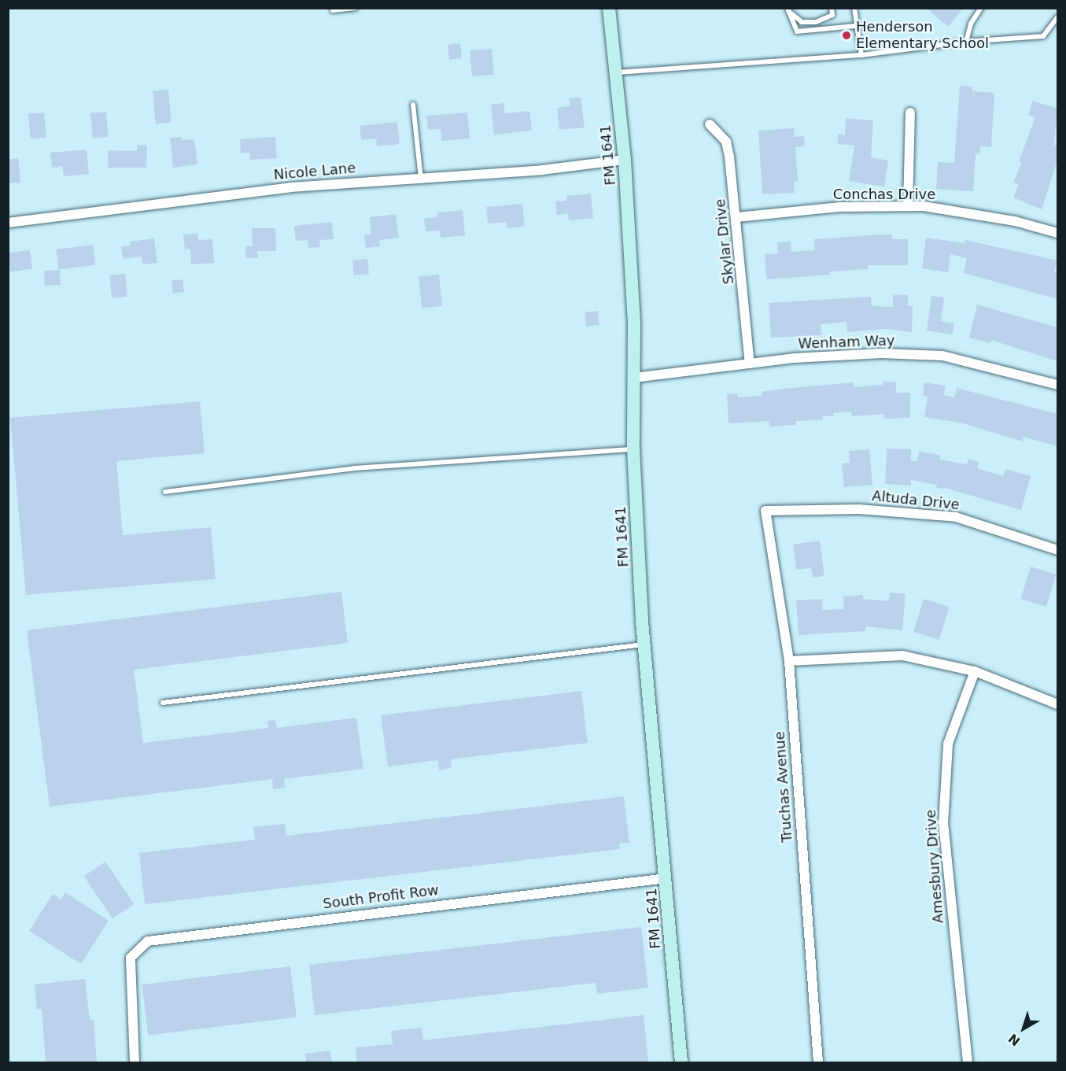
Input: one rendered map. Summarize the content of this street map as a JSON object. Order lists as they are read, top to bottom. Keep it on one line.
{"streets":{"main road":["FM 1641"],"street":["Nicole Lane","Conchas Drive","Skylar Drive","Wenham Way","Altuda Drive","Truchas Avenue","Amesbury Drive","South Profit Row"]},"crossings":[["FM 1641","Nicole Lane"],["FM 1641","Wenham Way"],["FM 1641","South Profit Row"],["Conchas Drive","Skylar Drive"],["Skylar Drive","Wenham Way"],["Altuda Drive","Truchas Avenue"]],"places":["Henderson Elementary School"],"north":"bottom left"}
